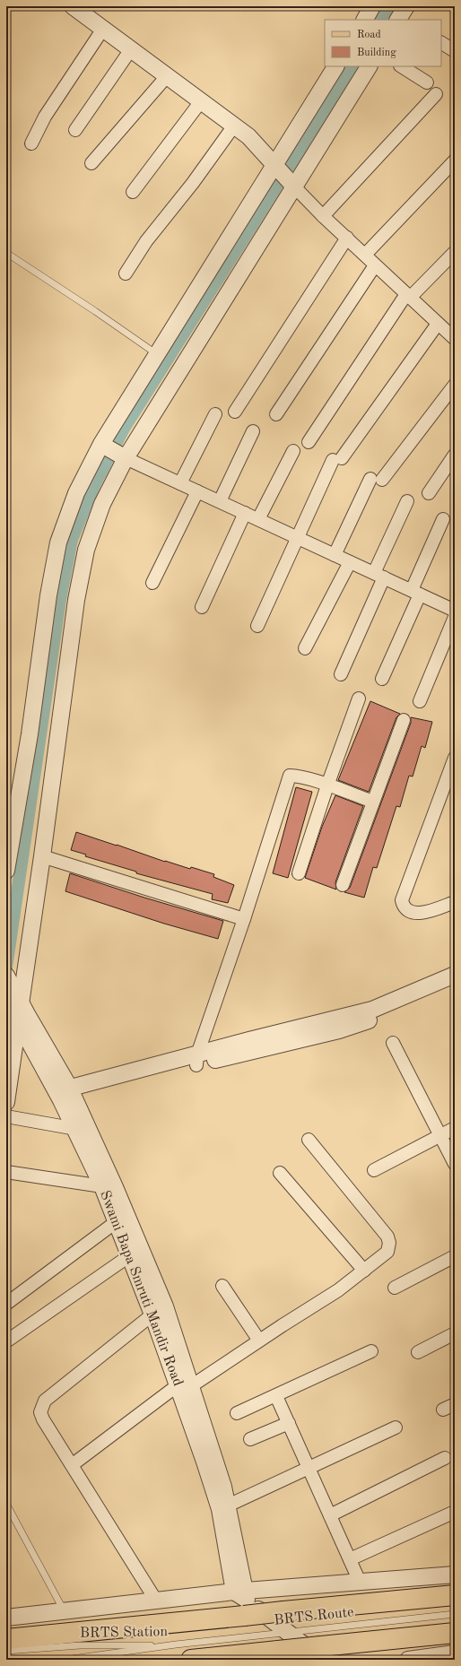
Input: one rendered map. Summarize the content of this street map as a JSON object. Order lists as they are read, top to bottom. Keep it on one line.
{"streets":{"street":["Swami Bapa Smruti Mandir Road"],"lane":["BRTS Route","BRTS Station"]},"crossings":[["BRTS Route","BRTS Station"]],"legend":["Road","Building"]}
